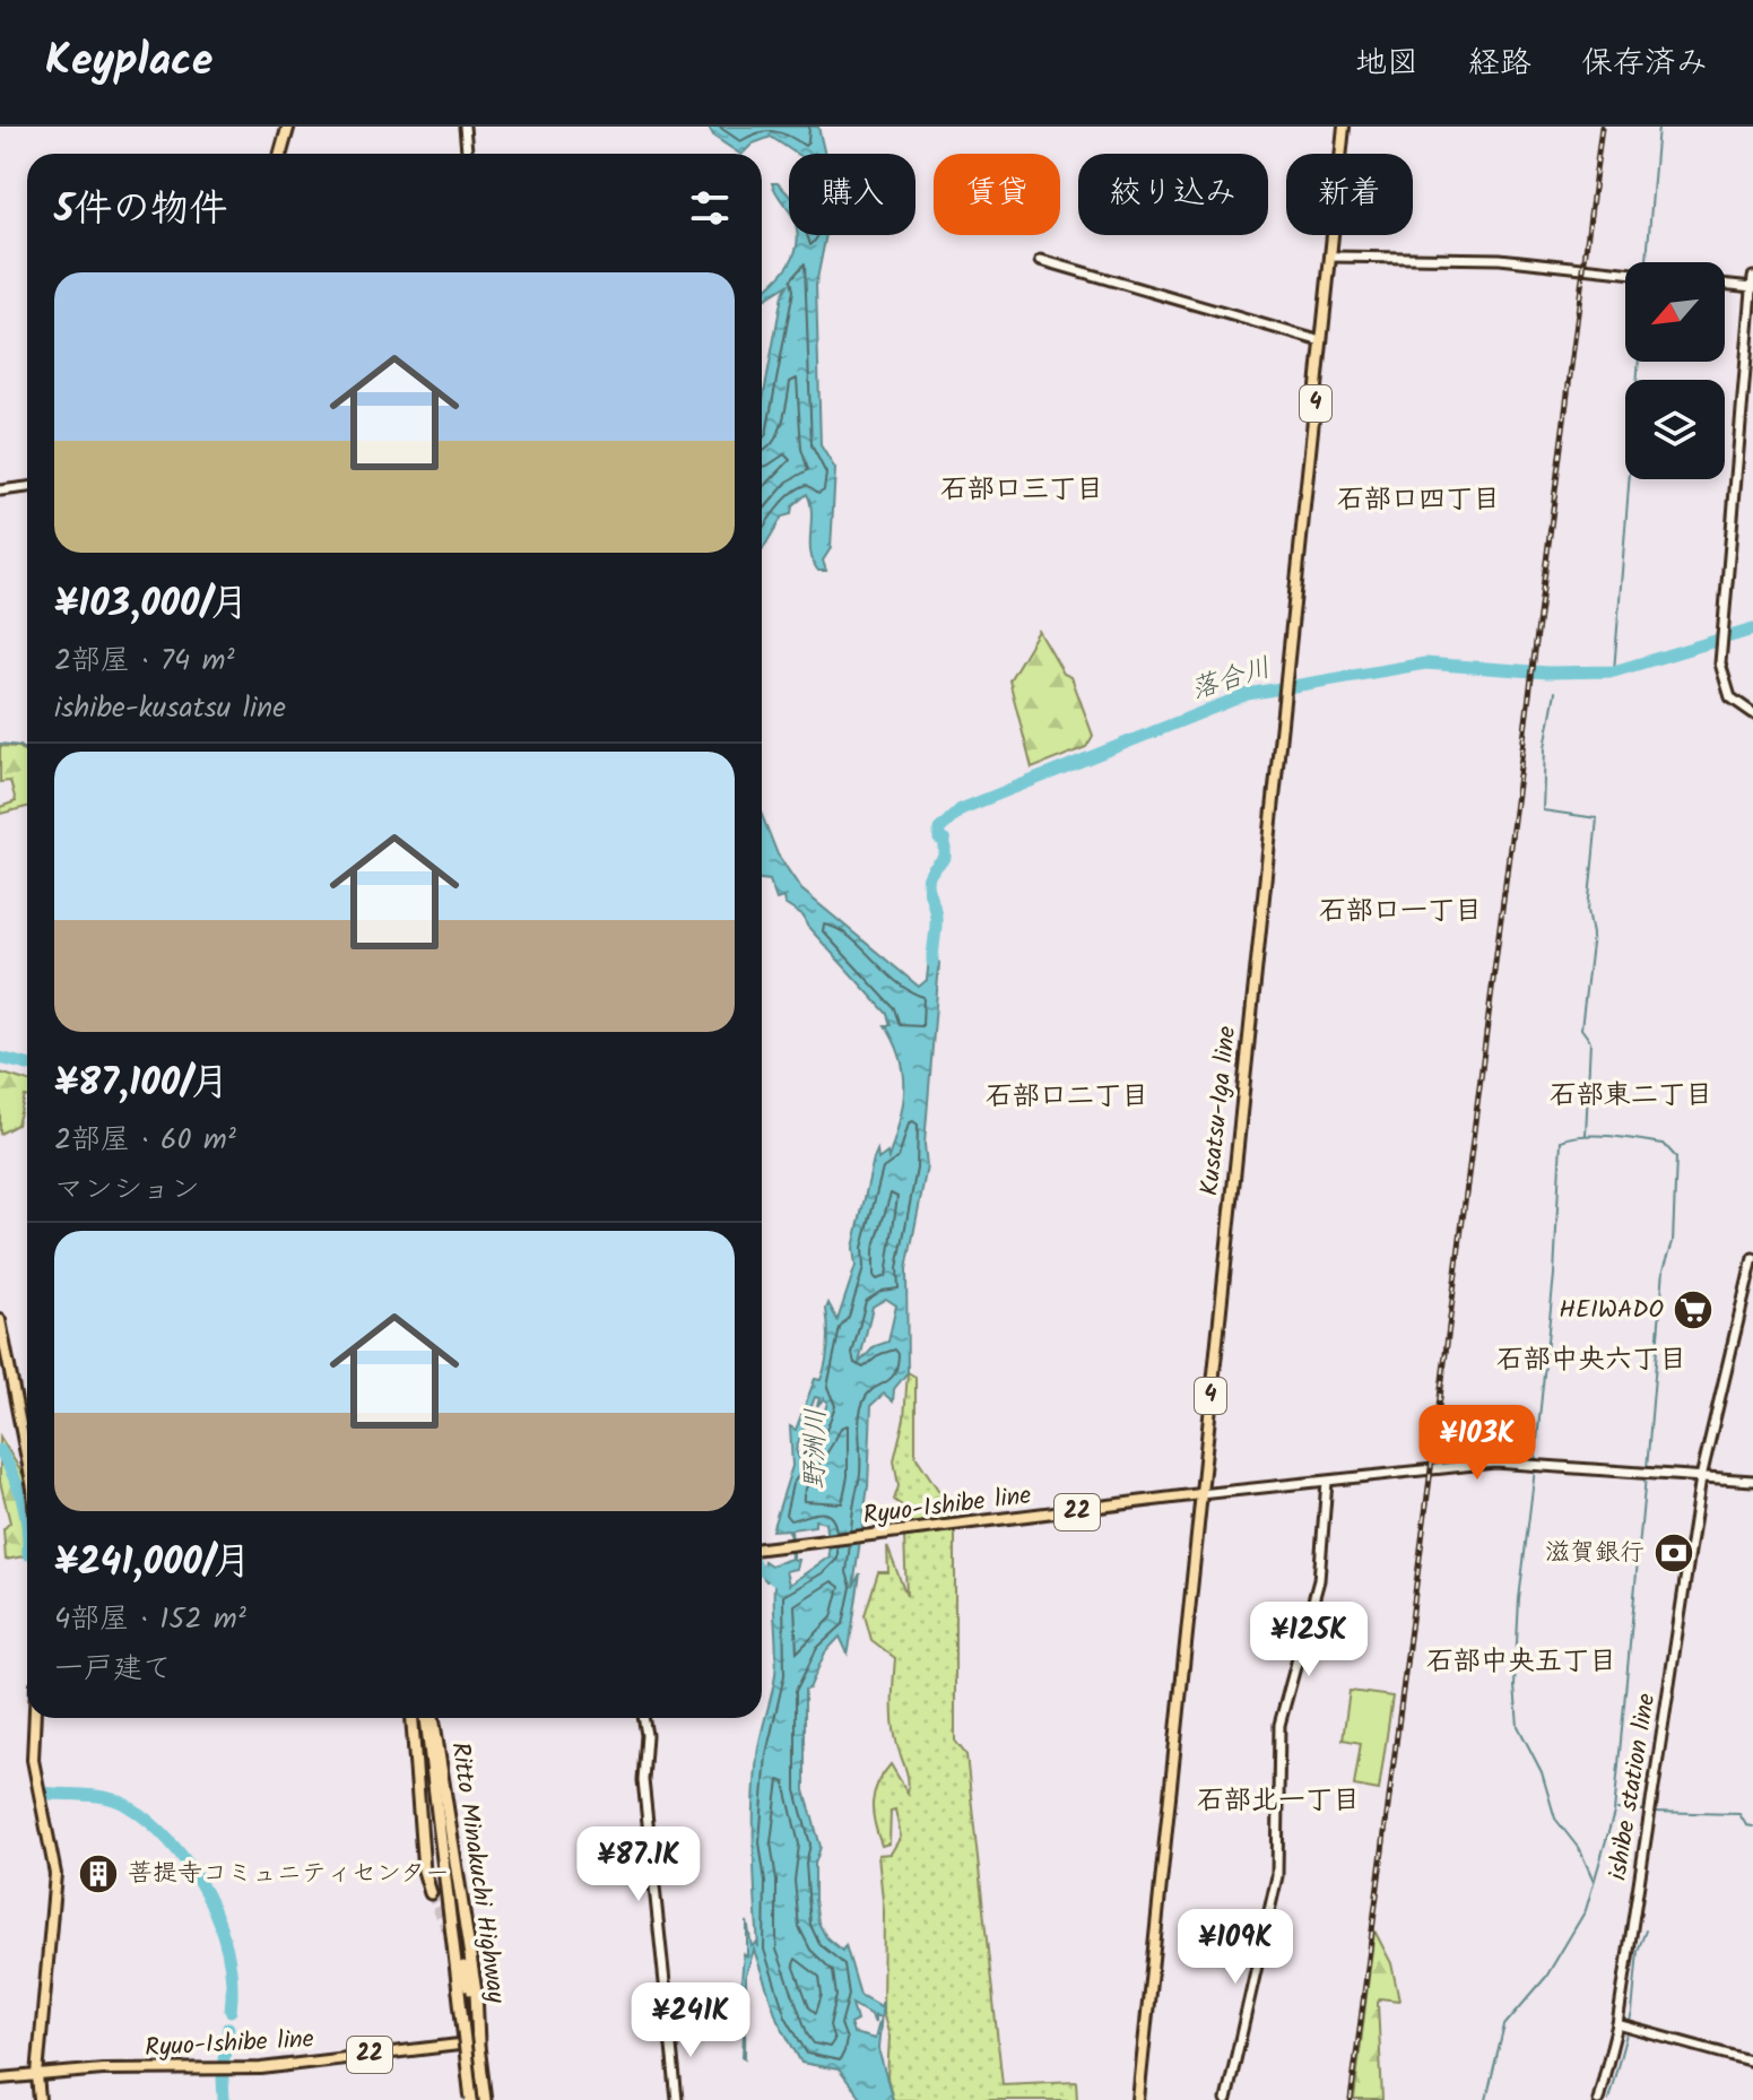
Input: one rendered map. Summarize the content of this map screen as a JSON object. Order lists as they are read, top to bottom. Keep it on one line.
{"streets":{"highway":["Ritto Minakuchi Highway"],"main road":["4","Kusatsu-Iga line","Ryuo-Ishibe line","22"],"street":["ishibe station line"]},"crossings":[["Kusatsu-Iga line","Ryuo-Ishibe line"],["Ryuo-Ishibe line","Ritto Minakuchi Highway"]],"districts":["石部口三丁目","石部口四丁目","石部口一丁目","石部東二丁目","石部口二丁目","石部中央六丁目","石部中央五丁目","石部北一丁目"],"water":["落合川","野洲川"],"places":{"supermarket":["HEIWADO"],"bank":["滋賀銀行"],"building":["菩提寺コミュニティセンター"]},"north":"bottom left","page":{"header":"Keyplace","nav":["地図","経路","保存済み"],"chip":["購入","賃貸","絞り込み","新着"],"heading":"5件の物件","list":[{"name":"¥103,000/月","note":"2部屋 · 74 m² · ishibe-kusatsu line"},{"name":"¥87,100/月","note":"2部屋 · 60 m² · マンション"},{"name":"¥241,000/月","note":"4部屋 · 152 m² · 一戸建て"}],"price":["¥103K","¥125K","¥87.1K","¥109K","¥241K"]}}
